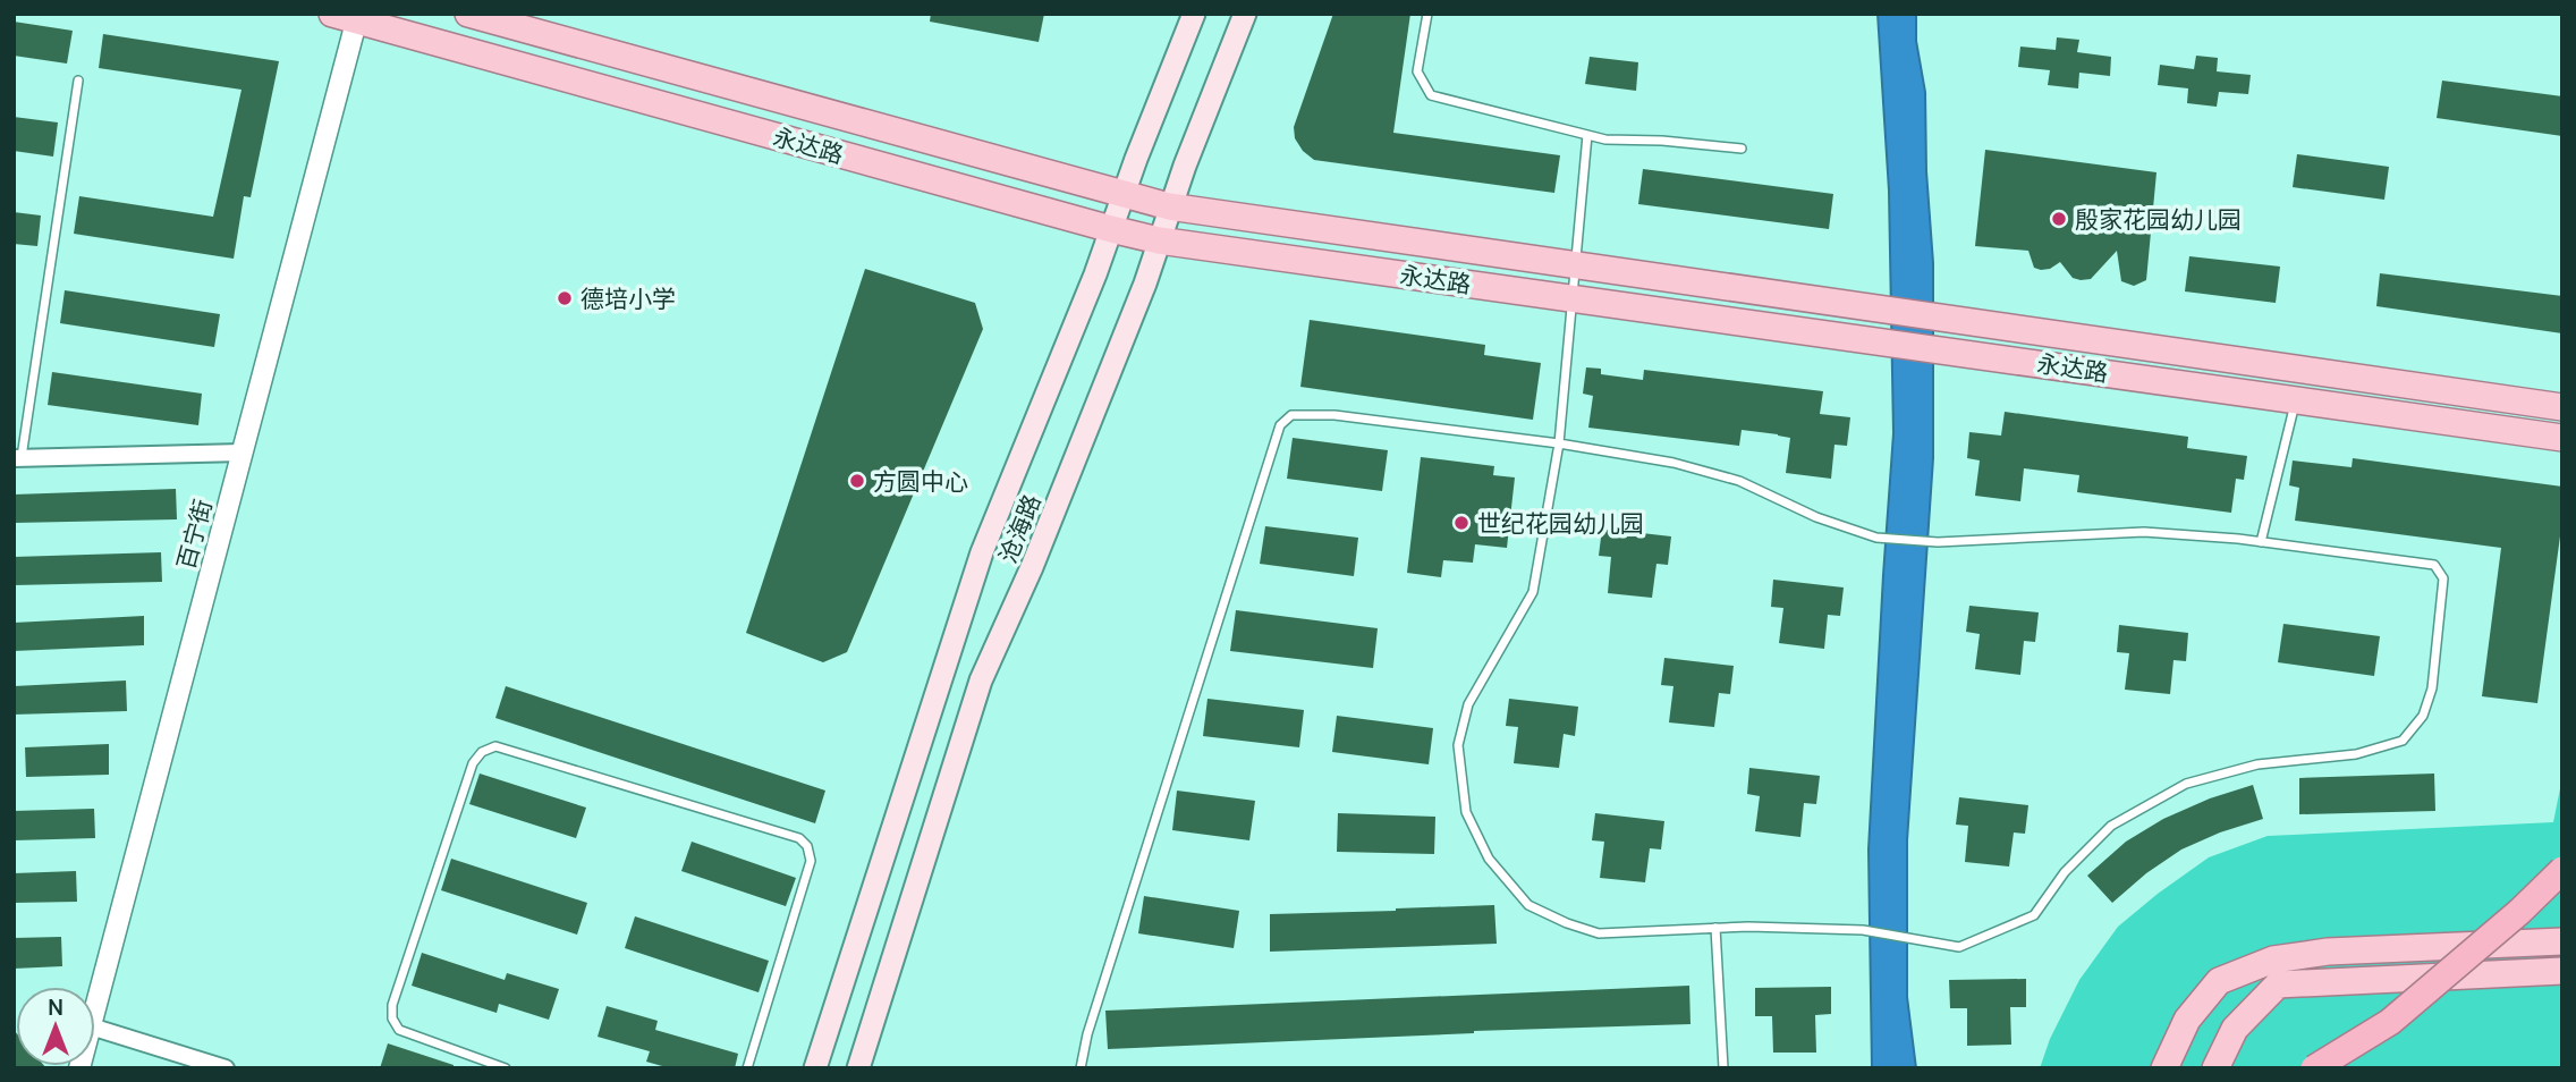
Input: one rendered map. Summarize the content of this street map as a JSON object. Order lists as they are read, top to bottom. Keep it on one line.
{"streets":{"main road":["永达路","沧海路"],"street":["百宁街"]},"crossings":[["永达路","沧海路"],["永达路","百宁街"]],"places":["殷家花园幼儿园","德培小学","方圆中心","世纪花园幼儿园"],"north":"top"}
